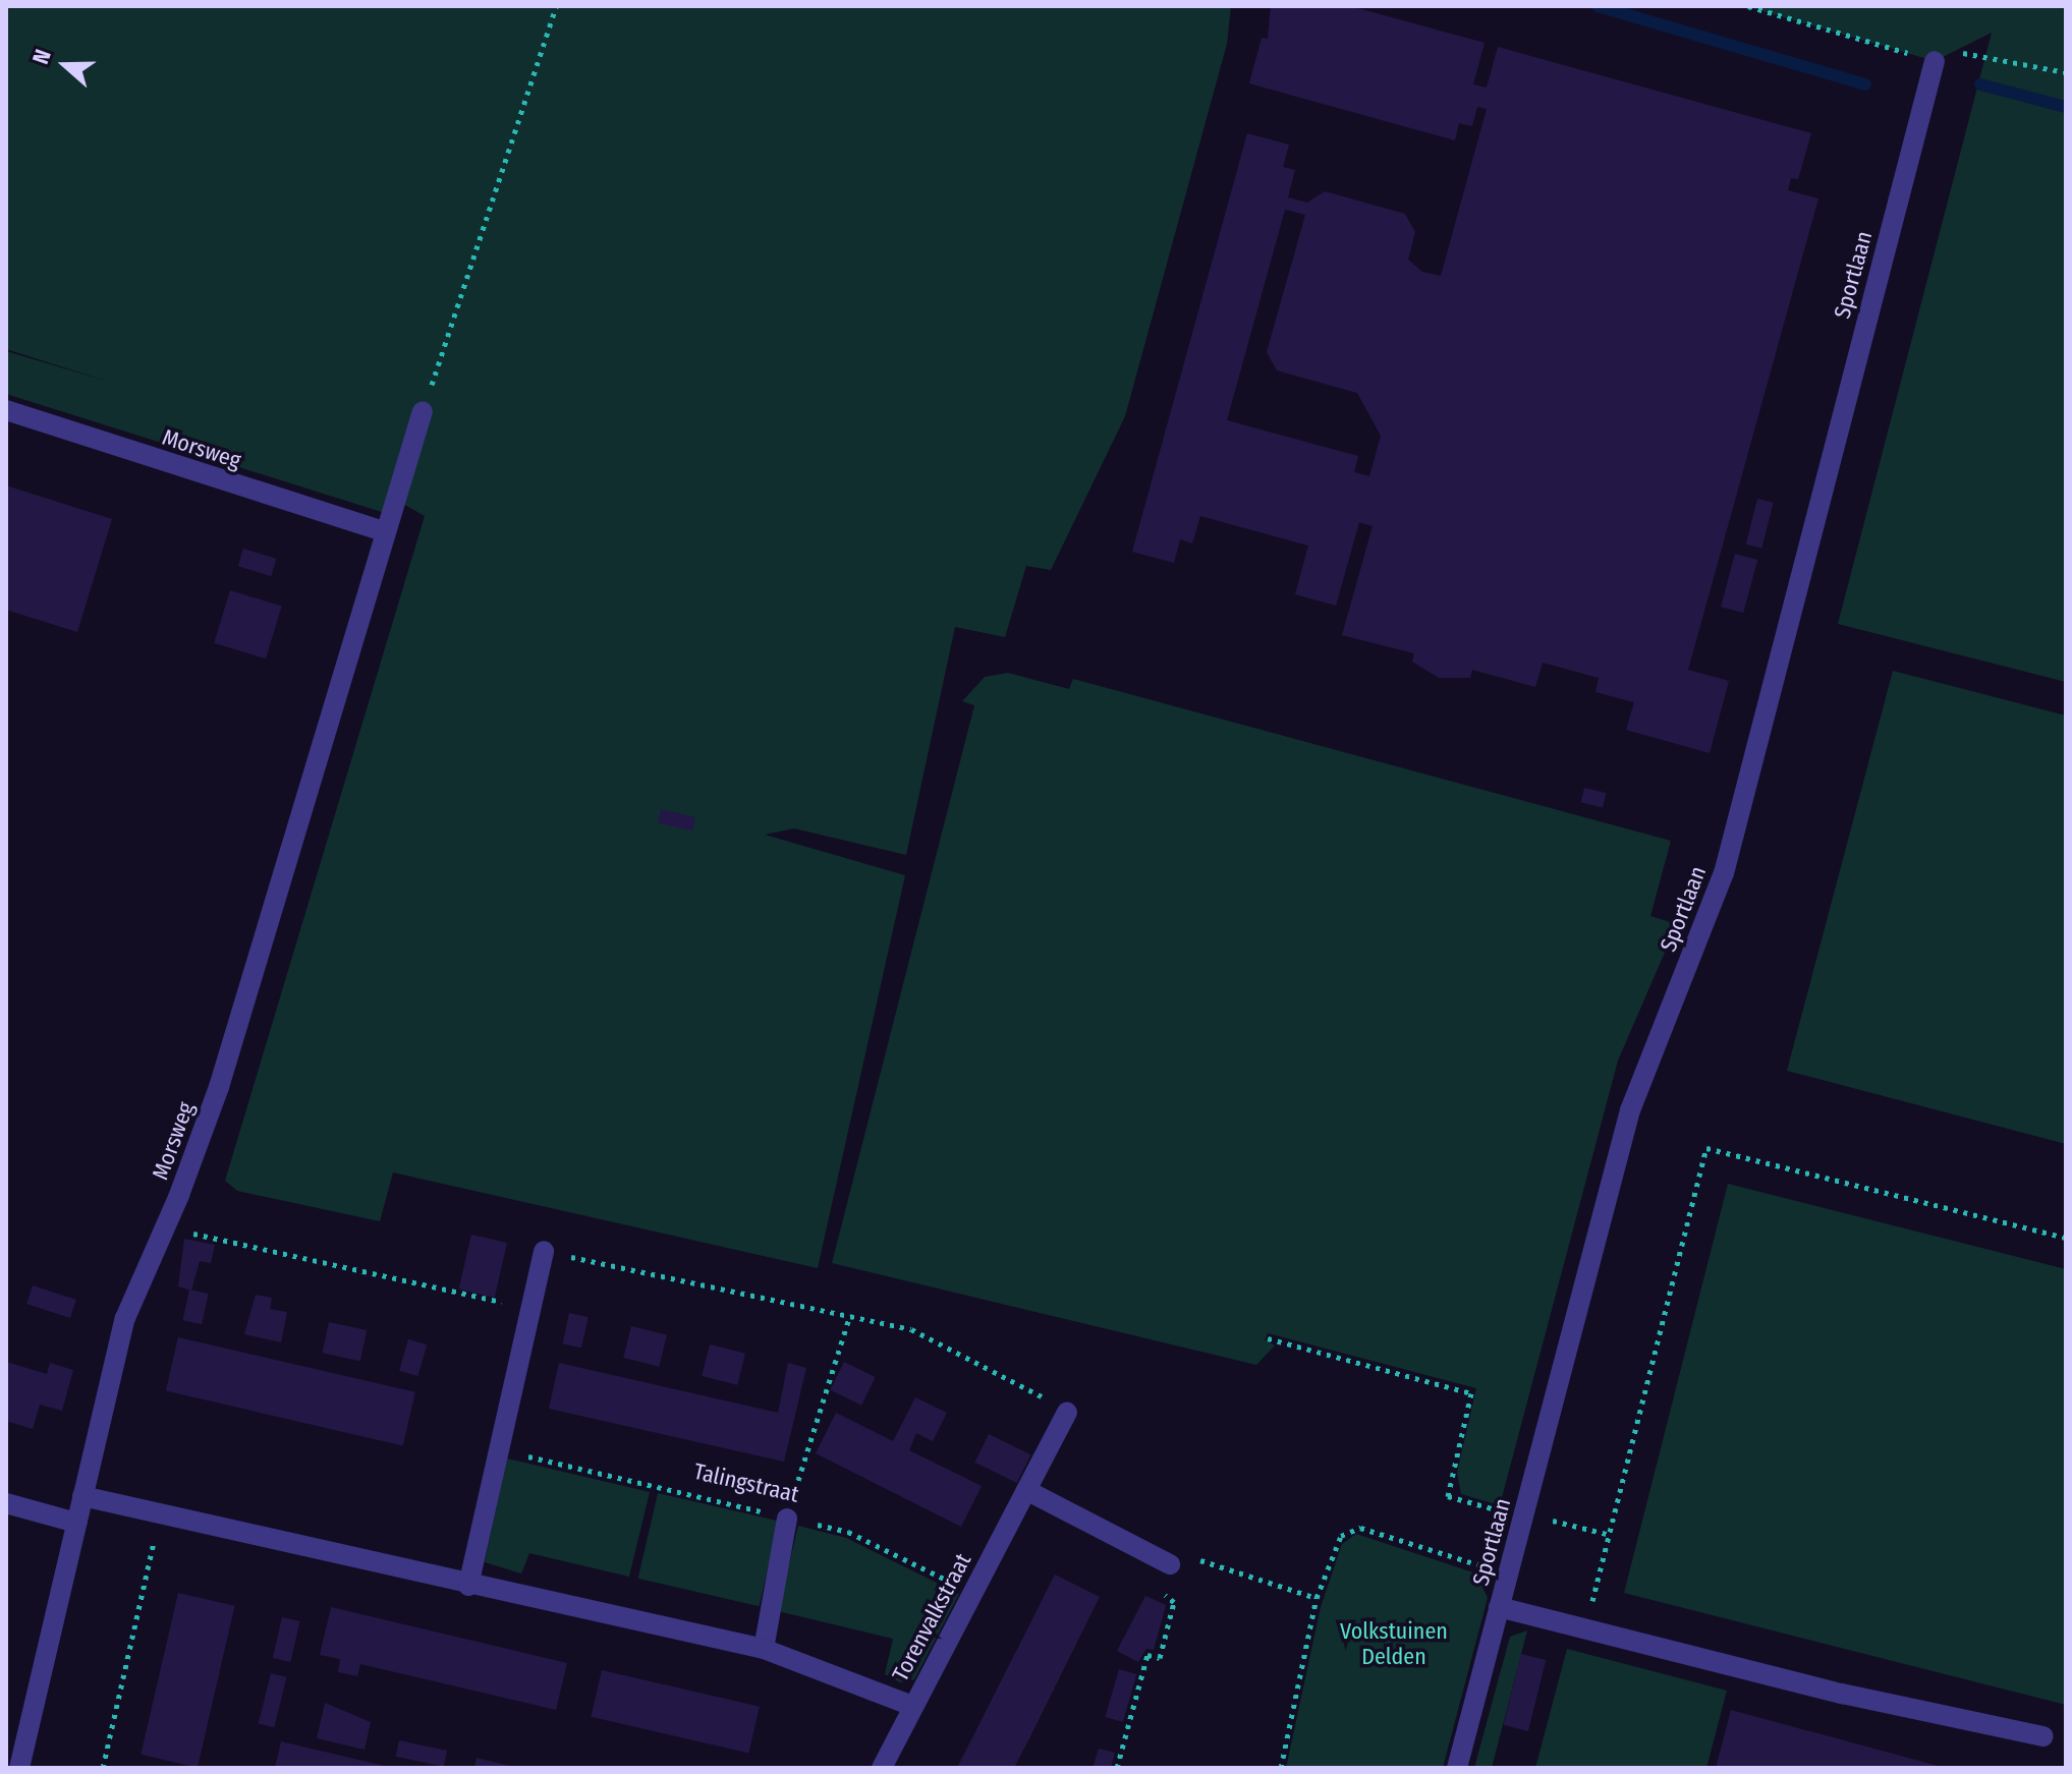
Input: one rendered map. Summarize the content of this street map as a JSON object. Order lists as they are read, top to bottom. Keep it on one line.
{"streets":{"street":["Sportlaan","Morsweg","Torenvalkstraat"],"path":["Talingstraat"]},"crossings":[["Talingstraat","Torenvalkstraat"]],"parks":["Volkstuinen Delden"],"north":"left"}
